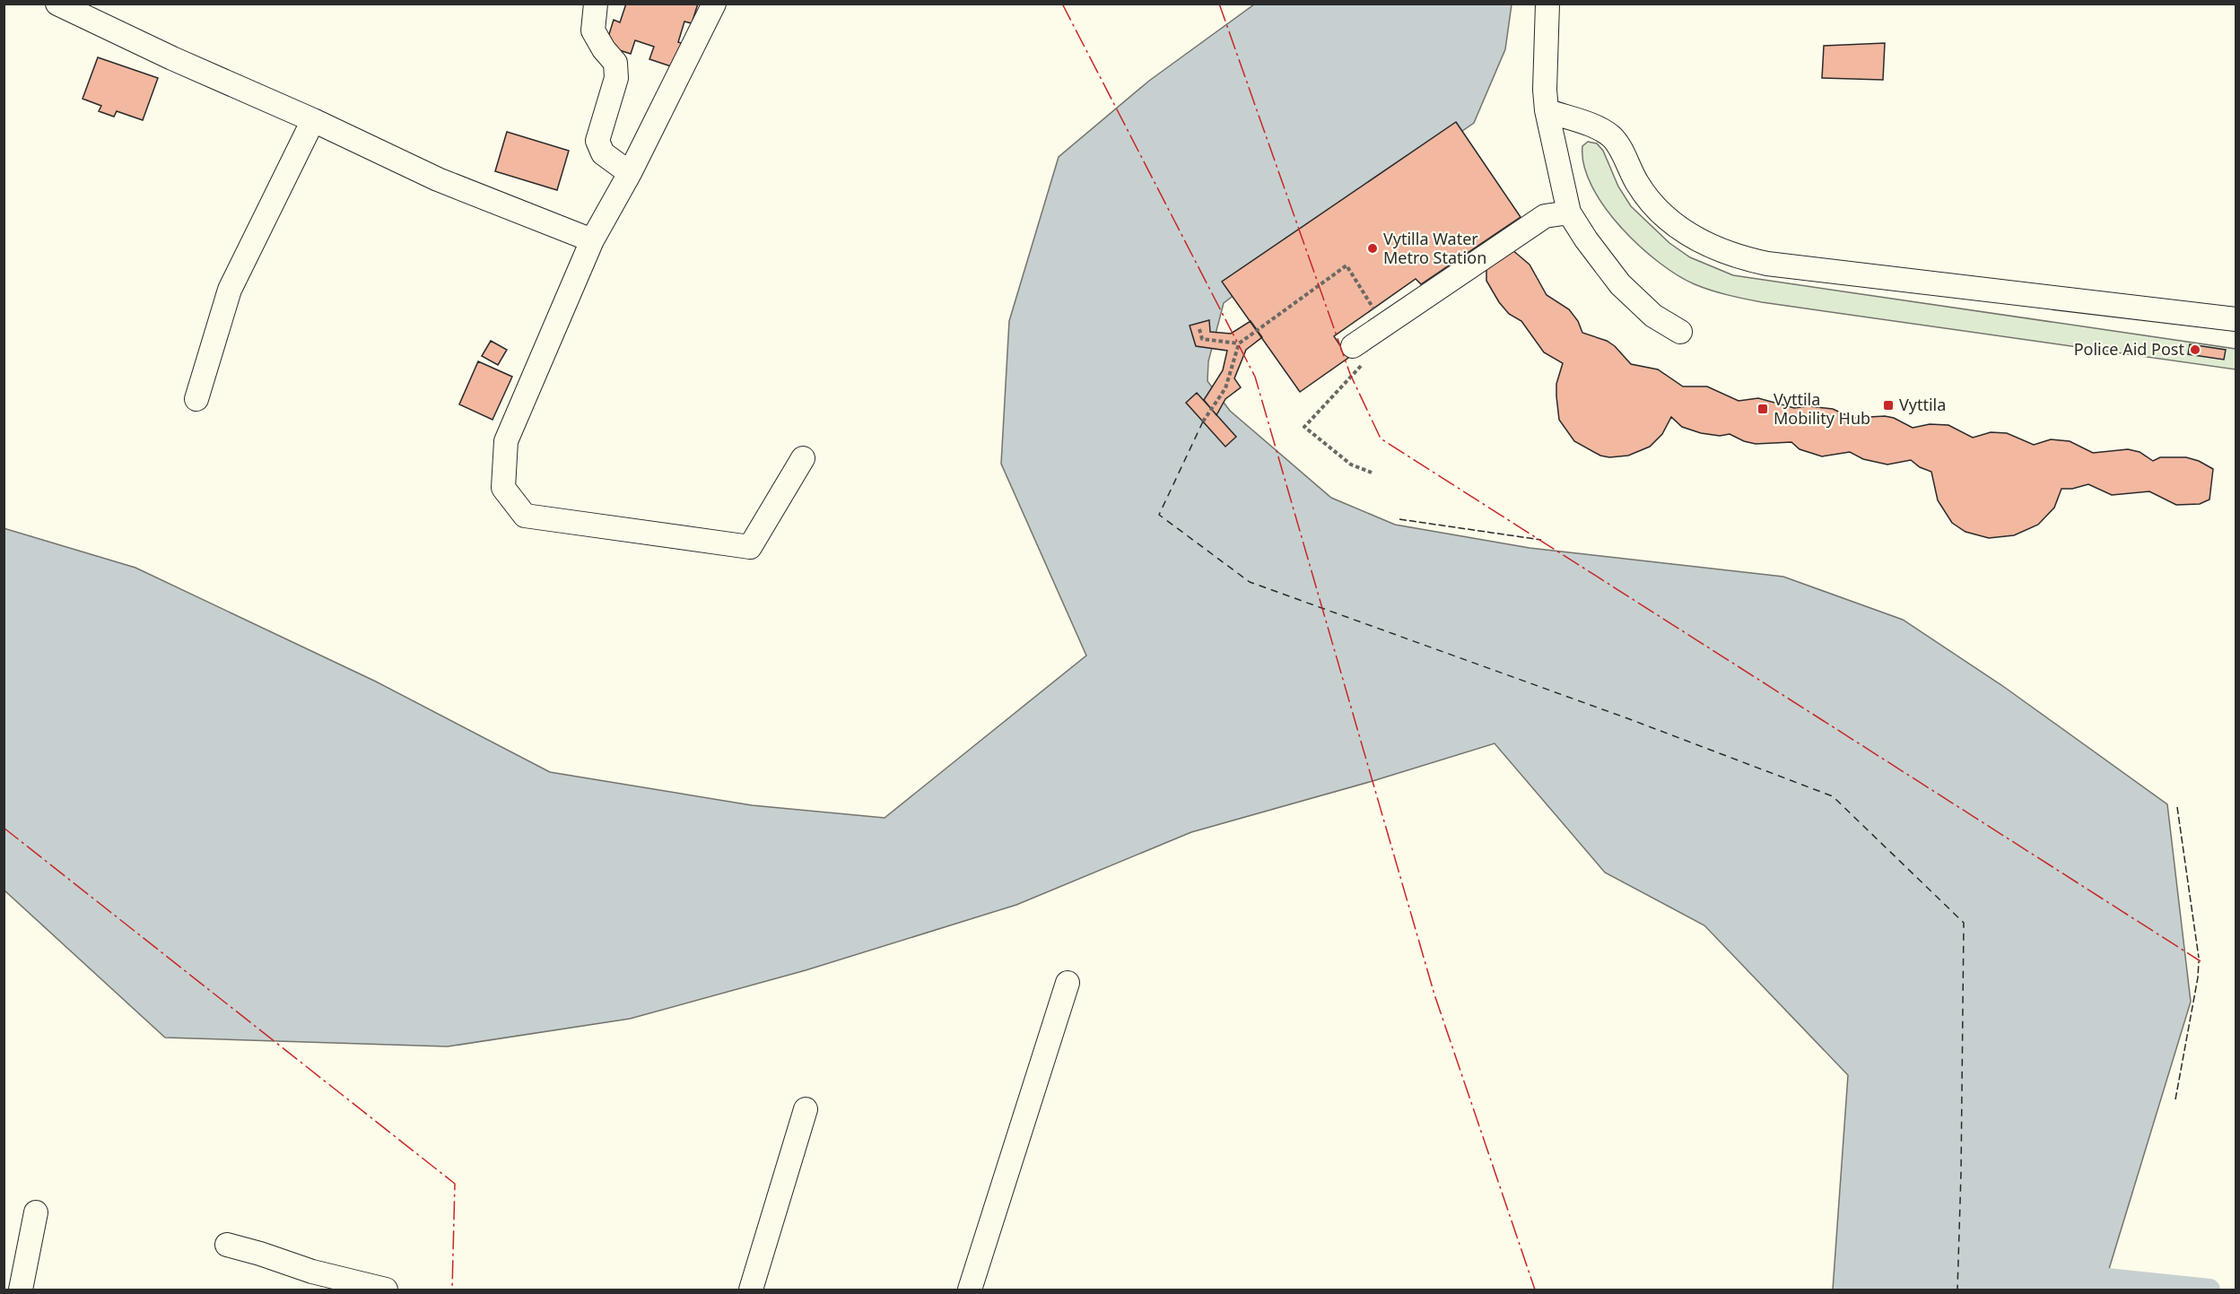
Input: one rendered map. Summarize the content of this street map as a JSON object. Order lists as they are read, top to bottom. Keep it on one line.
{"places":{"other":["Vytilla Water Metro Station","Police Aid Post"],"transit":["Vyttila","Vyttila Mobility Hub"]}}
